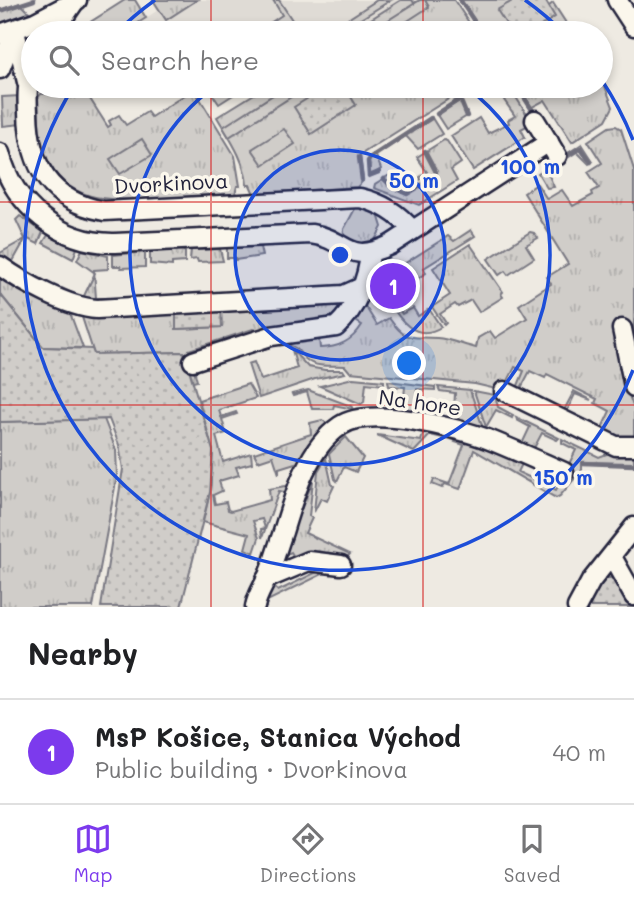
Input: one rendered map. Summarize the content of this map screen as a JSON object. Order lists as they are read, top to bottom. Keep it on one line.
{"streets":{"street":["Dvorkinova","Na hore"]},"page":{"search":"Search here","pins":"1","heading":"Nearby","list":[{"mark":"1","name":"MsP Košice, Stanica Východ","note":"Public building · Dvorkinova","value":"40 m"}],"nav":["Map","Directions","Saved"]},"rings":["100 m","50 m","150 m"]}
